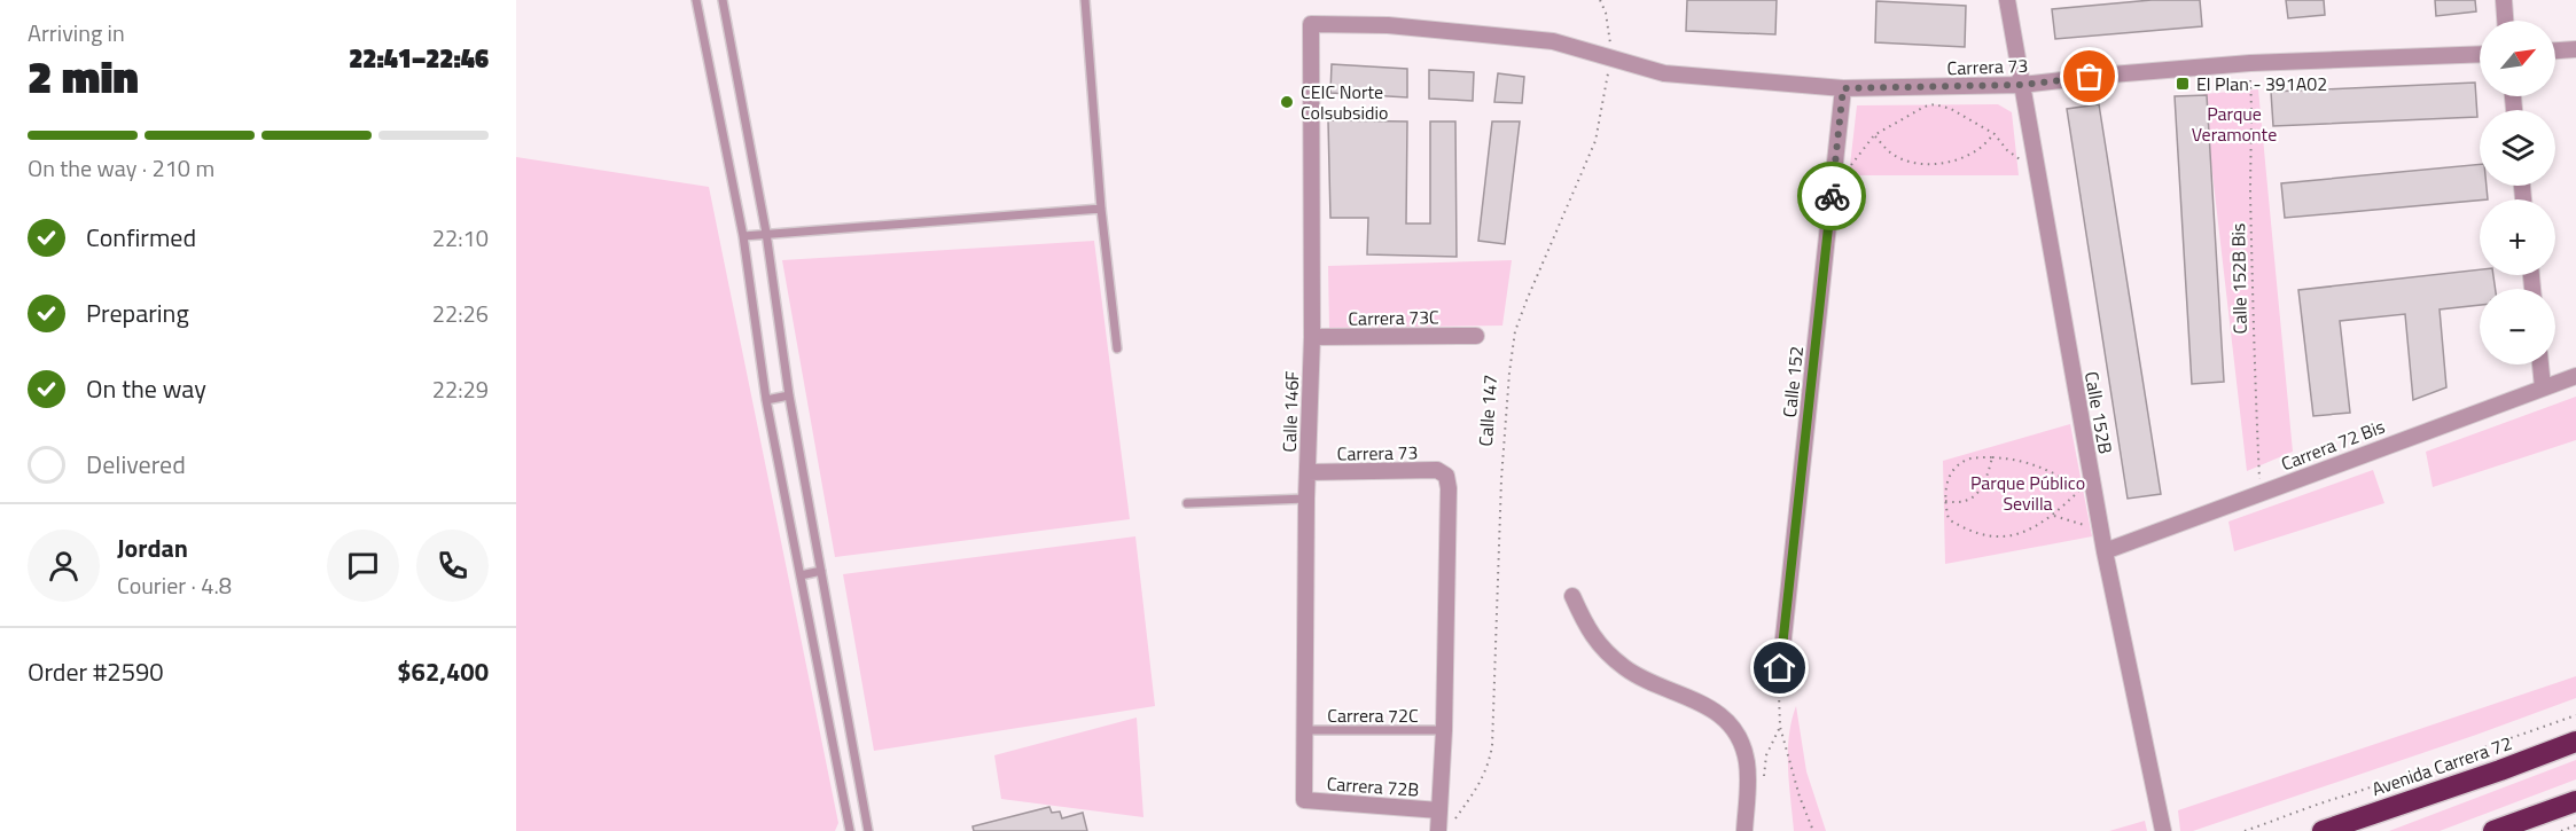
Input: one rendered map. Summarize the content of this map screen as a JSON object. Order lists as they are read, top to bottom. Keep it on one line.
{"streets":{"highway":["Avenida Carrera 72"],"street":["Carrera 73","Carrera 73C","Calle 152","Calle 146F","Calle 152B","Carrera 72 Bis","Carrera 72B"],"lane":["Carrera 72C"],"path":["Calle 152B Bis","Calle 147"]},"crossings":[["Carrera 73","Calle 152B Bis"],["Carrera 73","Calle 152"],["Carrera 73","Calle 147"],["Carrera 73","Calle 146F"],["Carrera 73","Calle 152B"],["Carrera 73","Carrera 72C"],["Calle 152B Bis","Carrera 72 Bis"],["Carrera 73C","Calle 146F"],["Calle 146F","Carrera 72C"],["Calle 146F","Carrera 72B"],["Calle 152B","Carrera 72 Bis"]],"parks":["Parque Veramonte","Parque Público Sevilla"],"places":{"transit":["El Plan - 391A02"],"other":["CEIC Norte Colsubsidio"]},"north":"top right","page":{"heading":["2 min","Arriving in","22:41–22:46"],"panel":["Jordan","Courier · 4.8","Order #2590","$62,400"],"map_buttons":["+","−"],"bar":"On the way · 210 m","list":[["Confirmed","22:10"],["Preparing","22:26"],["On the way","22:29"],"Delivered"]}}
